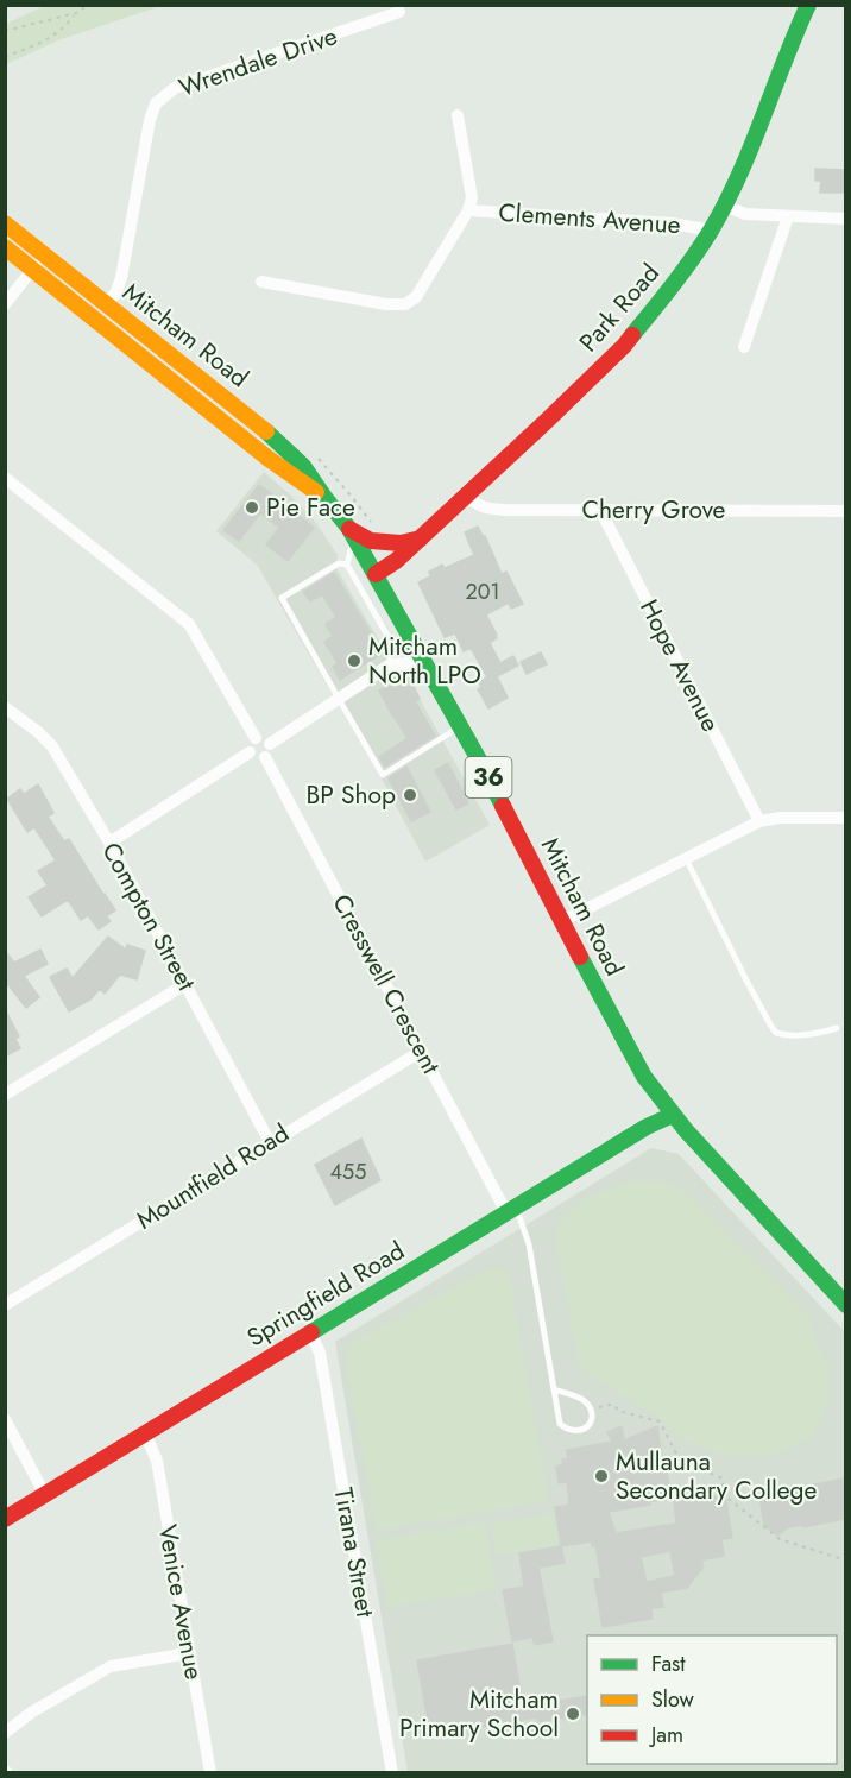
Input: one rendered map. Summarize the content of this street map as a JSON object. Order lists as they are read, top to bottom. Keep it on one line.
{"streets":{"main road":["Park Road","Mitcham Road","36","Springfield Road"],"street":["Wrendale Drive","Clements Avenue","Cherry Grove","Hope Avenue","Compton Street","Cresswell Crescent","Mountfield Road","Tirana Street","Venice Avenue"]},"crossings":[["Wrendale Drive","Mitcham Road"],["Clements Avenue","Park Road"],["Park Road","Mitcham Road"],["Park Road","Cherry Grove"],["Mitcham Road","Springfield Road"],["Cherry Grove","Hope Avenue"],["Compton Street","Mountfield Road"],["Cresswell Crescent","Mountfield Road"],["Cresswell Crescent","Springfield Road"],["Springfield Road","Tirana Street"],["Springfield Road","Venice Avenue"]],"places":["Pie Face","Mitcham North LPO","BP Shop","Mullauna Secondary College","Mitcham Primary School"],"house_numbers":["201","455"],"legend":["Fast","Slow","Jam"]}
